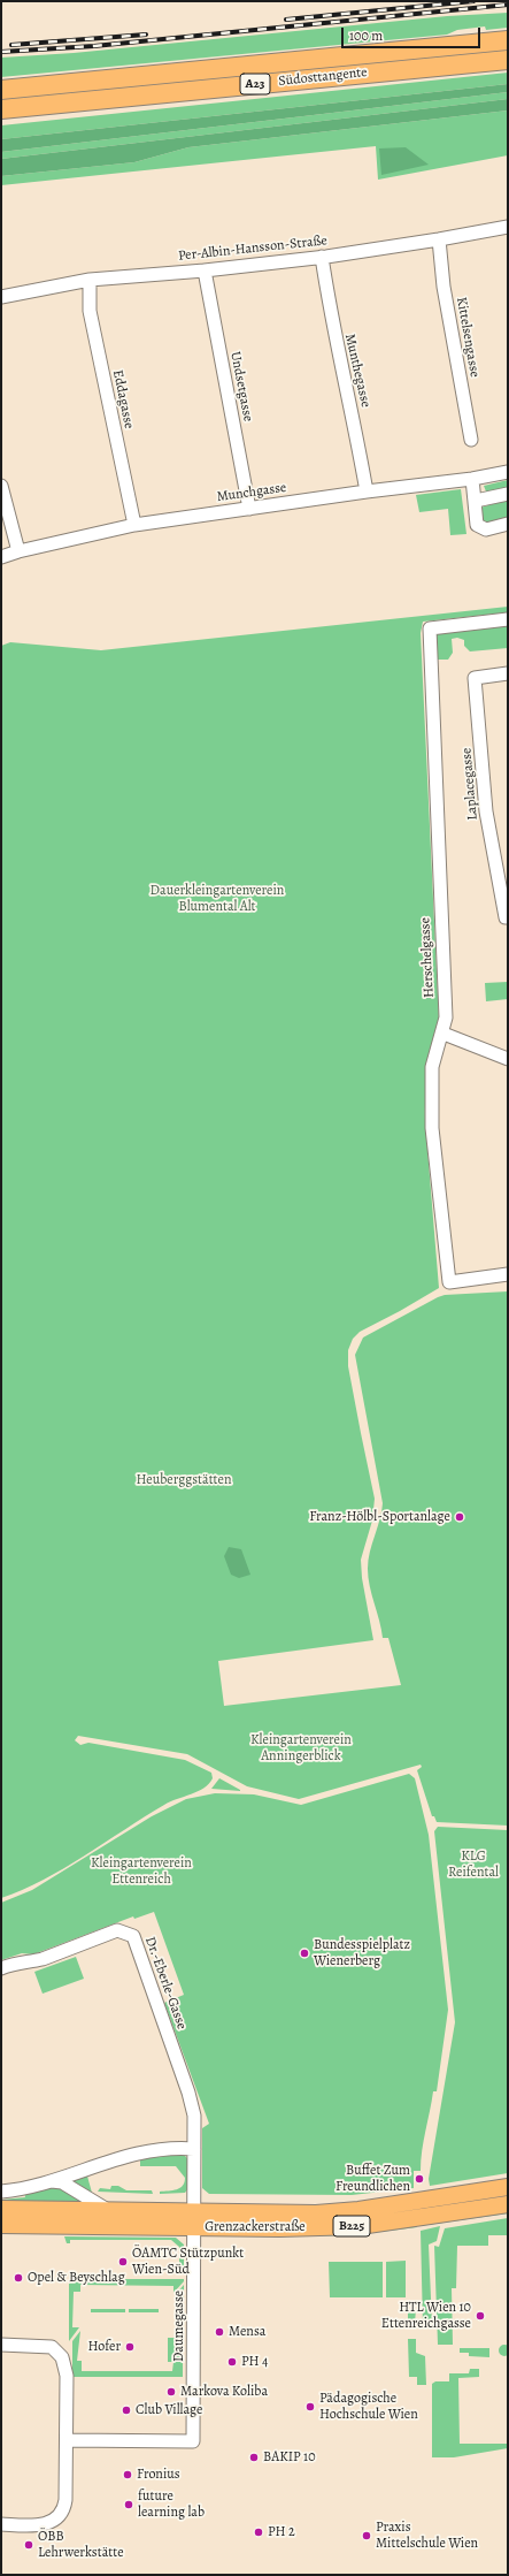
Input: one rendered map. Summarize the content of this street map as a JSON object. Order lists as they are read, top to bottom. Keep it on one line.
{"streets":{"highway":["Südosttangente","A23"],"main road":["B225","Grenzackerstraße"],"street":["Per-Albin-Hansson-Straße","Kittelsengasse","Munthegasse","Undsetgasse","Eddagasse","Munchgasse","Laplacegasse","Herschelgasse","Dr.-Eberle-Gasse","Daumegasse"]},"crossings":[["Per-Albin-Hansson-Straße","Kittelsengasse"],["Per-Albin-Hansson-Straße","Munthegasse"],["Per-Albin-Hansson-Straße","Undsetgasse"],["Per-Albin-Hansson-Straße","Eddagasse"],["Munthegasse","Munchgasse"],["Undsetgasse","Munchgasse"],["Eddagasse","Munchgasse"],["Dr.-Eberle-Gasse","Grenzackerstraße"],["Grenzackerstraße","Daumegasse"]],"parks":["Dauerkleingartenverein Blumental Alt","Heuberggstätten","Kleingartenverein Anningerblick","KLG Reifental","Kleingartenverein Ettenreich"],"places":["Franz-Hölbl-Sportanlage","Bundesspielplatz Wienerberg","Buffet Zum Freundlichen","ÖAMTC Stützpunkt Wien-Süd","Opel & Beyschlag","HTL Wien 10 Ettenreichgasse","Mensa","Hofer","PH 4","Markova Koliba","Pädagogische Hochschule Wien","Club Village","BAKIP 10","Fronius","future learning lab","PH 2","Praxis Mittelschule Wien","ÖBB Lehrwerkstätte"],"scale_bar":"100 m"}
